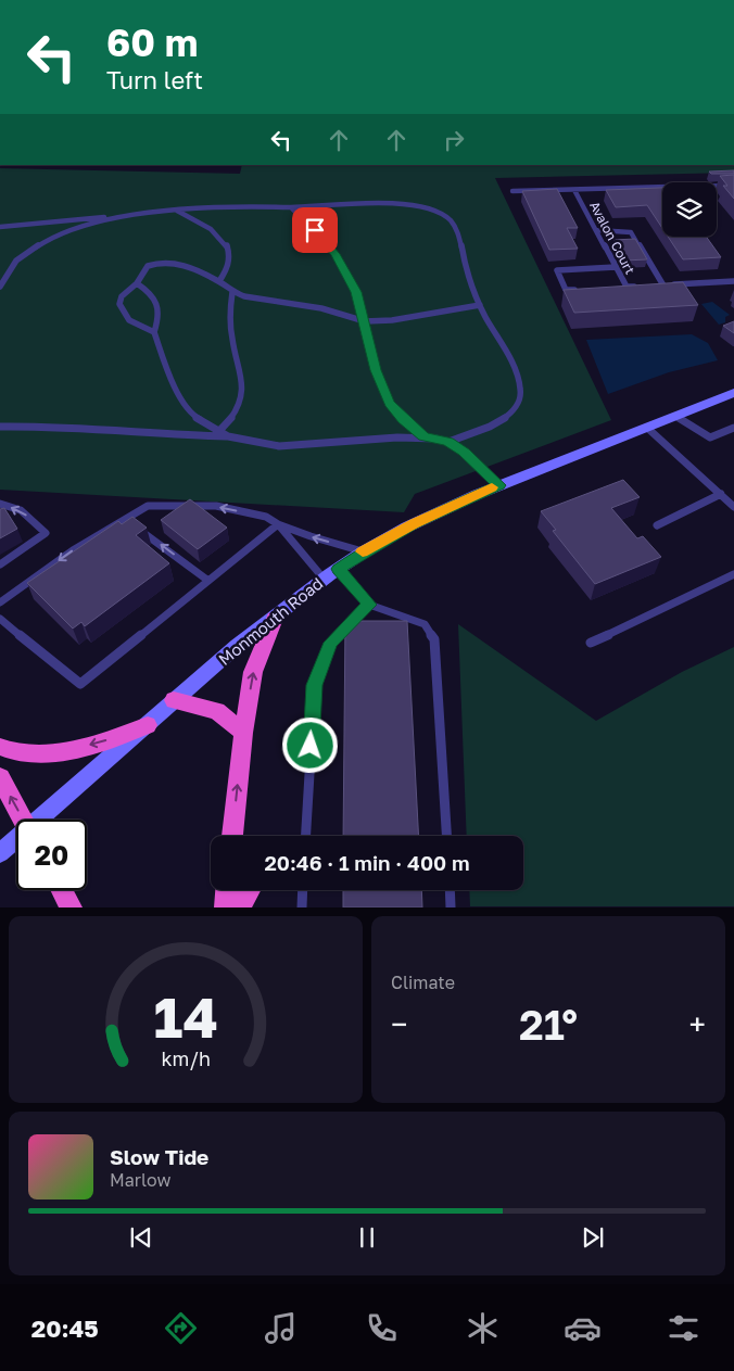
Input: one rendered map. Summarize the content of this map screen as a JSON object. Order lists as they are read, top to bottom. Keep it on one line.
{"streets":{"main road":["Monmouth Road"],"lane":["Avalon Court"]},"page":{"turn":["60 m","Turn left"],"limit":"20","trip":"20:46 · 1 min · 400 m","tile":"Climate","heat":["−","21°","+"],"song":["Slow Tide","Marlow"],"tabs":"20:45","gauge":["14","km/h"]}}
